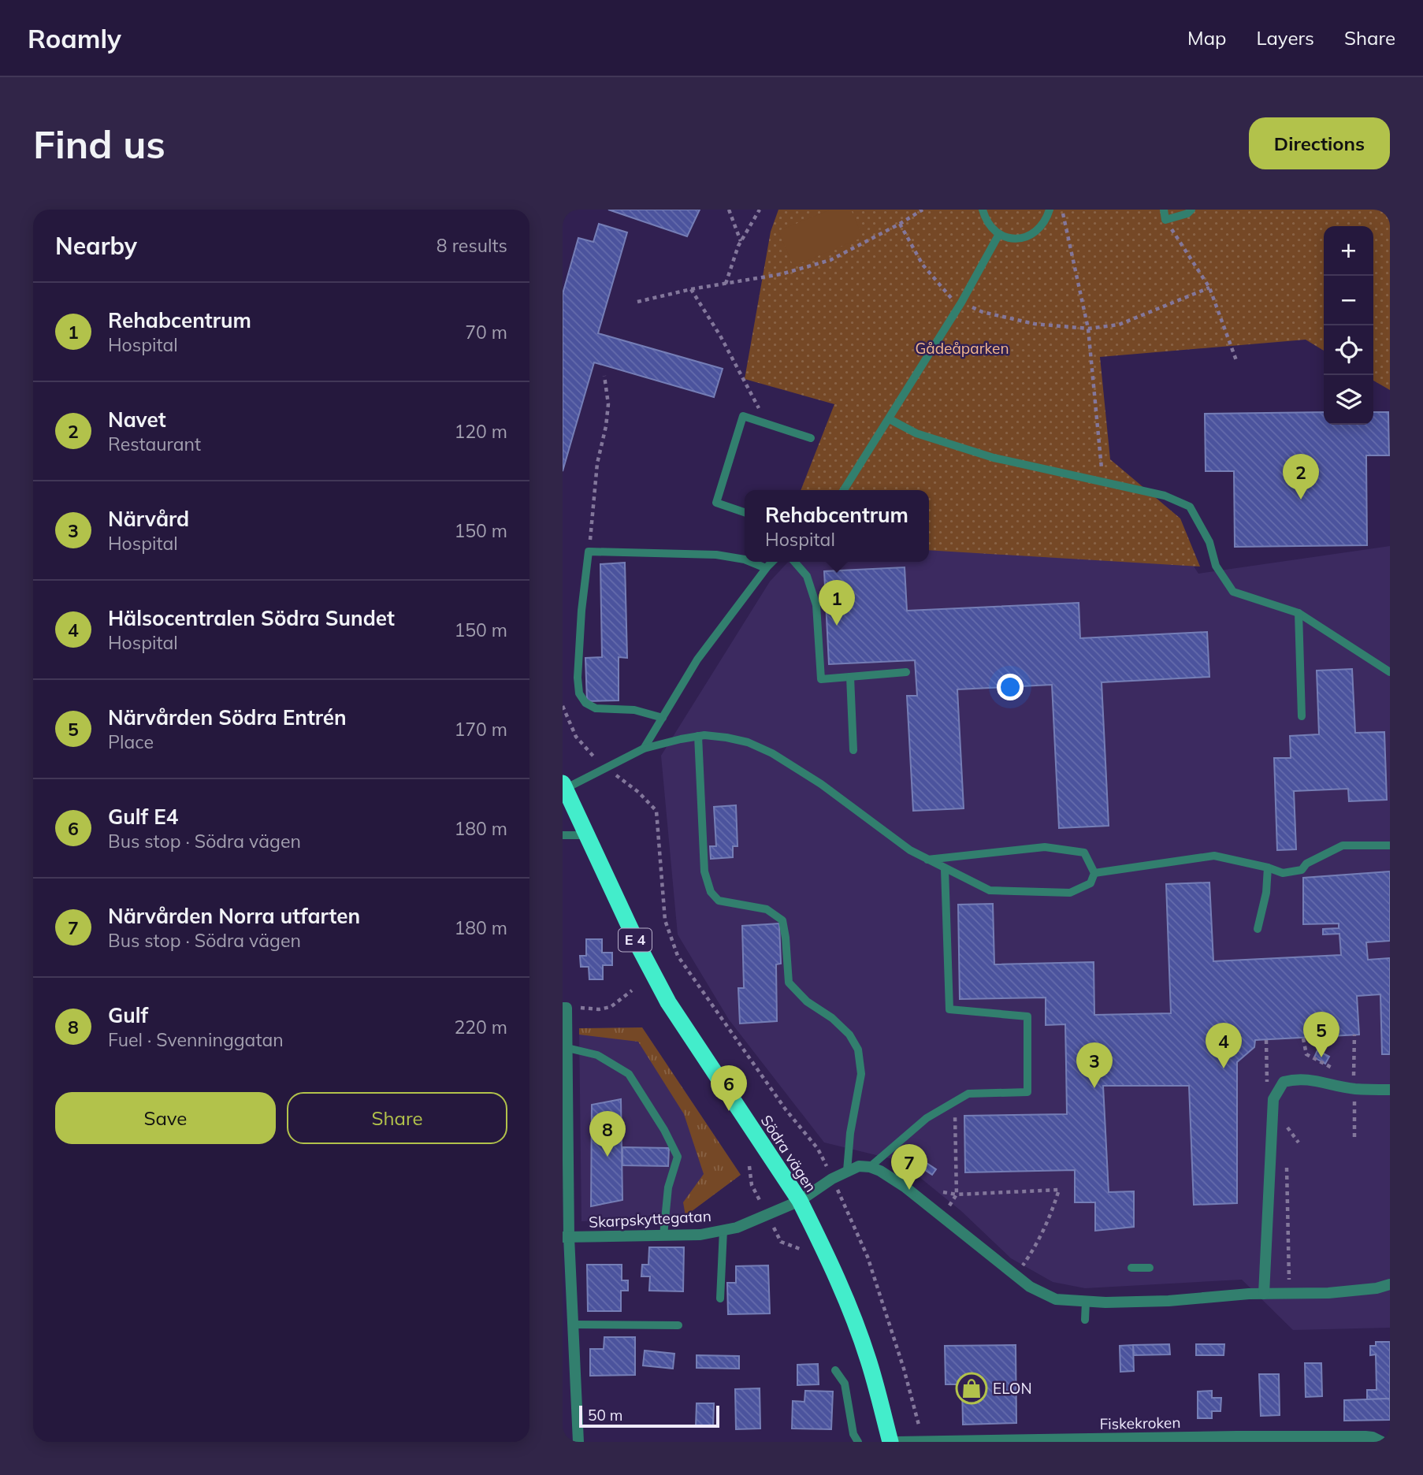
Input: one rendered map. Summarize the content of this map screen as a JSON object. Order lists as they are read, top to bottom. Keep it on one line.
{"streets":{"highway":["E 4","Södra vägen"],"street":["Skarpskyttegatan","Fiskekroken"]},"crossings":[["Södra vägen","Skarpskyttegatan"]],"parks":["Gådeåparken"],"places":{"shop":["ELON"]},"scale_bar":"50 m","page":{"header":"Roamly","nav":["Map","Layers","Share"],"buttons":["Directions",["Save","Share"]],"title":"Find us","heading":["Nearby","8 results"],"map_buttons":["+","−"],"list":[{"mark":"1","name":"Rehabcentrum","note":"Hospital","value":"70 m"},{"mark":"2","name":"Navet","note":"Restaurant","value":"120 m"},{"mark":"3","name":"Närvård","note":"Hospital","value":"150 m"},{"mark":"4","name":"Hälsocentralen Södra Sundet","note":"Hospital","value":"150 m"},{"mark":"5","name":"Närvården Södra Entrén","note":"Place","value":"170 m"},{"mark":"6","name":"Gulf E4","note":"Bus stop · Södra vägen","value":"180 m"},{"mark":"7","name":"Närvården Norra utfarten","note":"Bus stop · Södra vägen","value":"180 m"},{"mark":"8","name":"Gulf","note":"Fuel · Svenninggatan","value":"220 m"}],"pins":["2","1","5","4","3","6","8","7"],"popup":["Rehabcentrum","Hospital"],"scale":"50 m"}}
